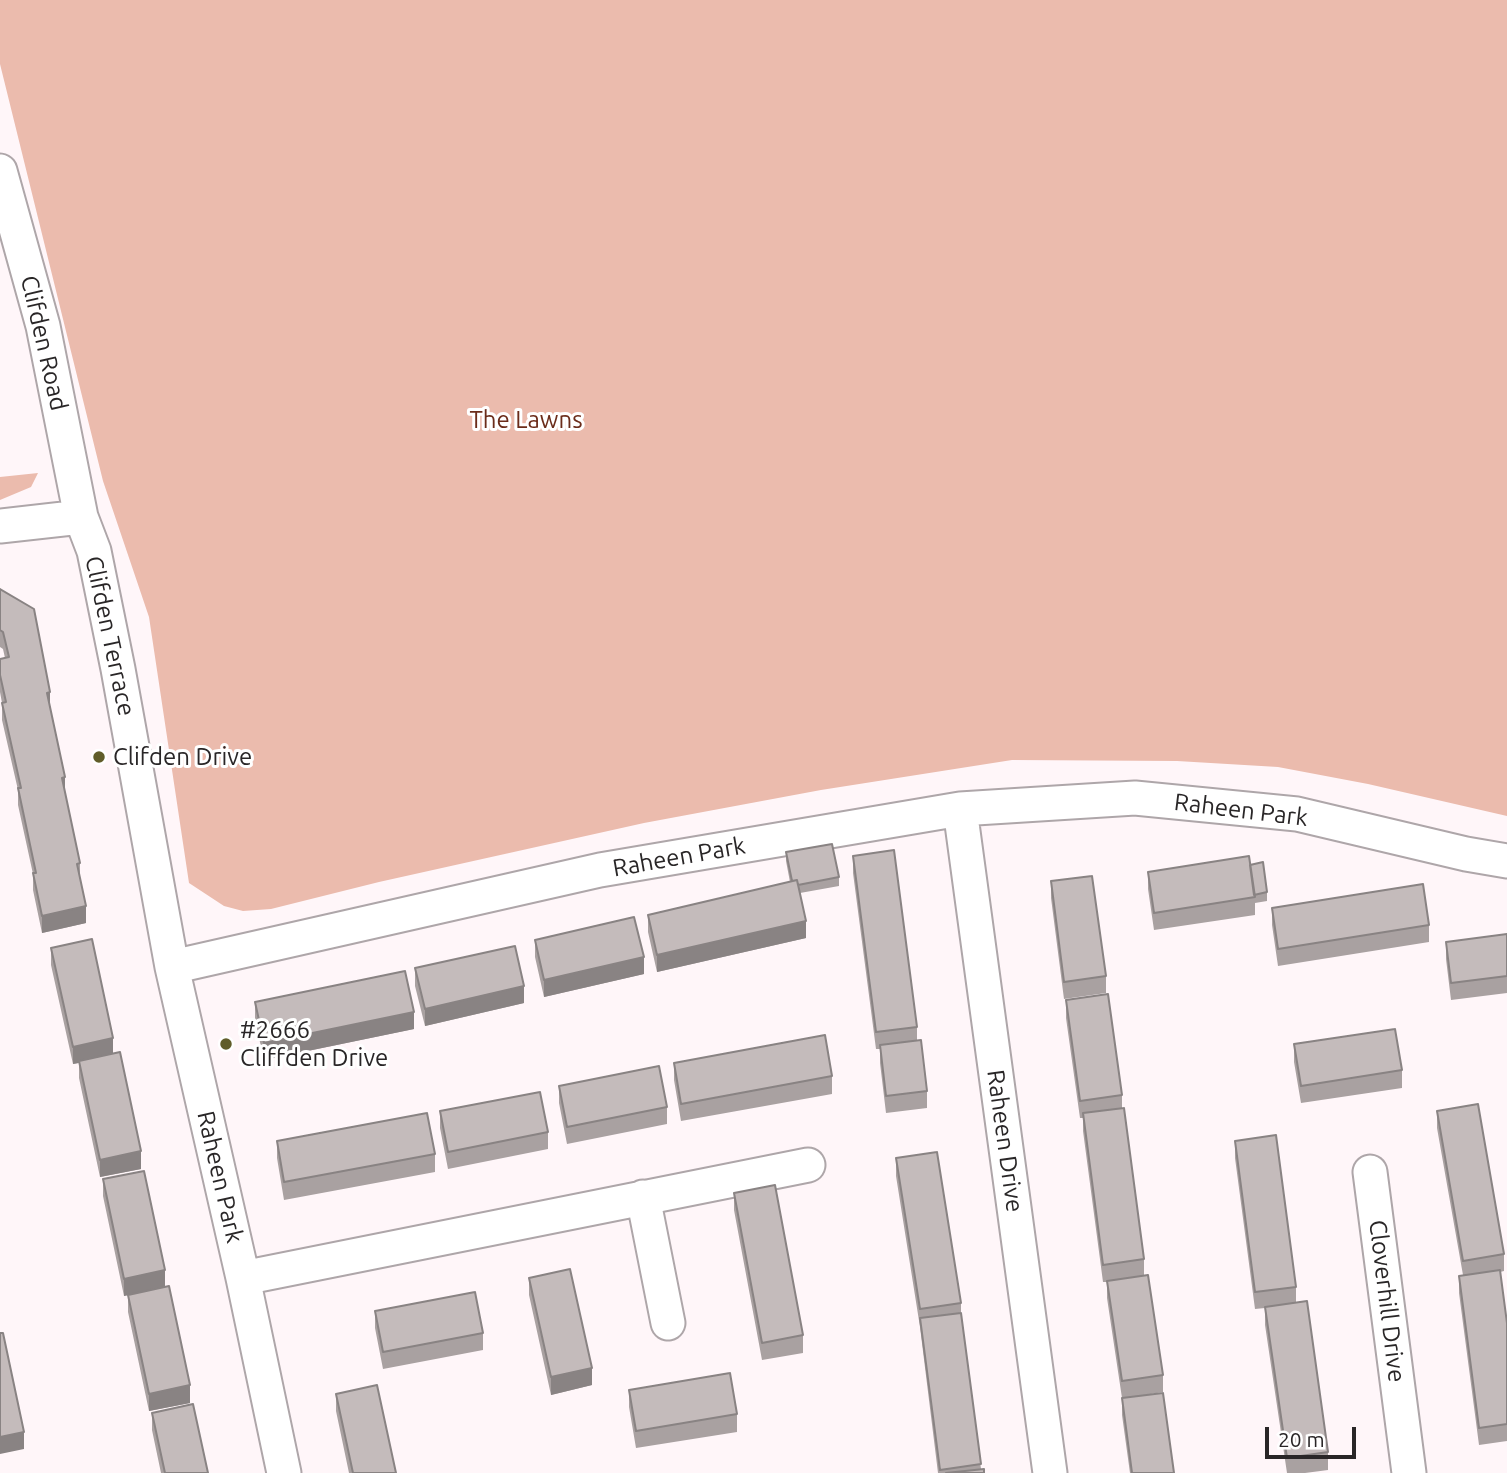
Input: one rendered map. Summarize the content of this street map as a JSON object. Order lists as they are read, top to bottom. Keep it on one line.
{"streets":{"street":["Clifden Road","Clifden Terrace","Raheen Park","Raheen Drive","Cloverhill Drive"]},"crossings":[["Clifden Road","Clifden Terrace"],["Clifden Terrace","Raheen Park"],["Raheen Park","Raheen Drive"]],"parks":["The Lawns"],"places":["Clifden Drive","#2666 Cliffden Drive"],"scale_bar":"20 m"}
